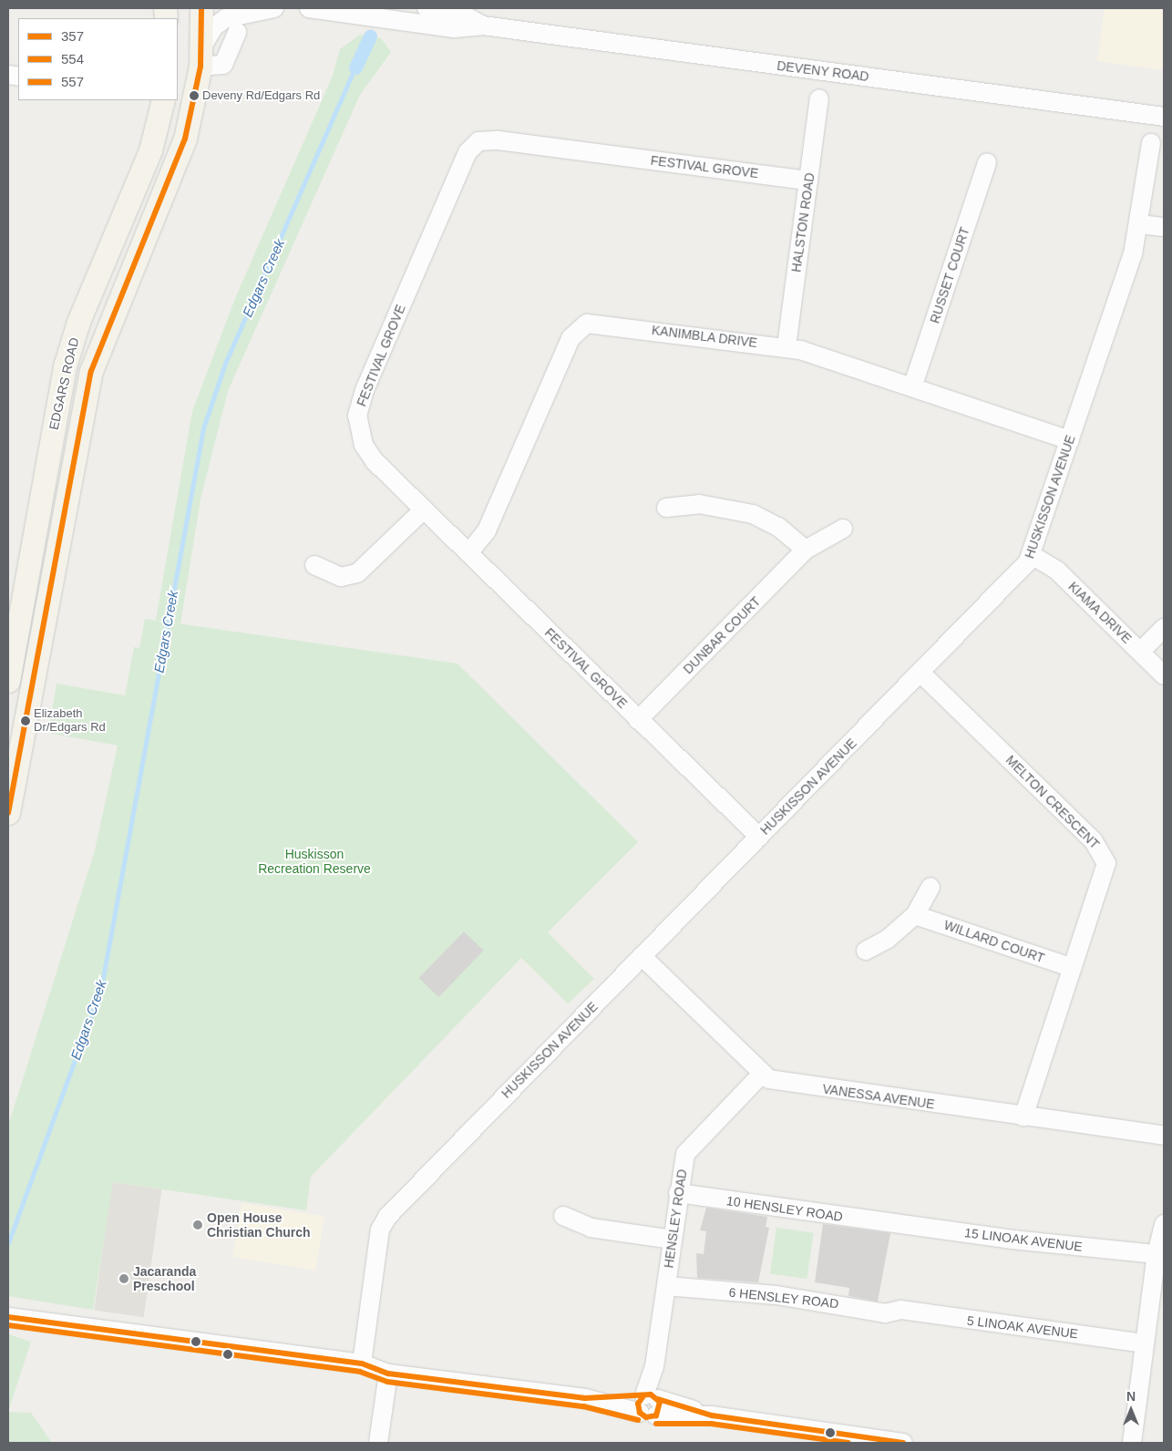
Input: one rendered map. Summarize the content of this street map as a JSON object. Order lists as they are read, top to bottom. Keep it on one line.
{"streets":{"main road":["EDGARS ROAD"],"street":["DEVENY ROAD","FESTIVAL GROVE","HALSTON ROAD","RUSSET COURT","KANIMBLA DRIVE","HUSKISSON AVENUE","KIAMA DRIVE","DUNBAR COURT","MELTON CRESCENT","WILLARD COURT","VANESSA AVENUE","10 HENSLEY ROAD","HENSLEY ROAD","15 LINOAK AVENUE","6 HENSLEY ROAD","5 LINOAK AVENUE"]},"crossings":[["FESTIVAL GROVE","HALSTON ROAD"],["FESTIVAL GROVE","KANIMBLA DRIVE"],["FESTIVAL GROVE","HUSKISSON AVENUE"],["FESTIVAL GROVE","DUNBAR COURT"],["HALSTON ROAD","KANIMBLA DRIVE"],["RUSSET COURT","KANIMBLA DRIVE"],["KANIMBLA DRIVE","HUSKISSON AVENUE"],["HUSKISSON AVENUE","KIAMA DRIVE"],["HUSKISSON AVENUE","MELTON CRESCENT"],["HUSKISSON AVENUE","VANESSA AVENUE"],["MELTON CRESCENT","WILLARD COURT"],["MELTON CRESCENT","VANESSA AVENUE"],["VANESSA AVENUE","HENSLEY ROAD"],["10 HENSLEY ROAD","HENSLEY ROAD"],["10 HENSLEY ROAD","15 LINOAK AVENUE"],["HENSLEY ROAD","6 HENSLEY ROAD"],["6 HENSLEY ROAD","5 LINOAK AVENUE"]],"water":["Edgars Creek"],"parks":["Huskisson Recreation Reserve"],"places":["Deveny Rd/Edgars Rd","Elizabeth Dr/Edgars Rd","Open House Christian Church","Jacaranda Preschool"],"lines":["transit line 357","transit line 554","transit line 557"],"legend":["357","554","557"],"north":"top"}
